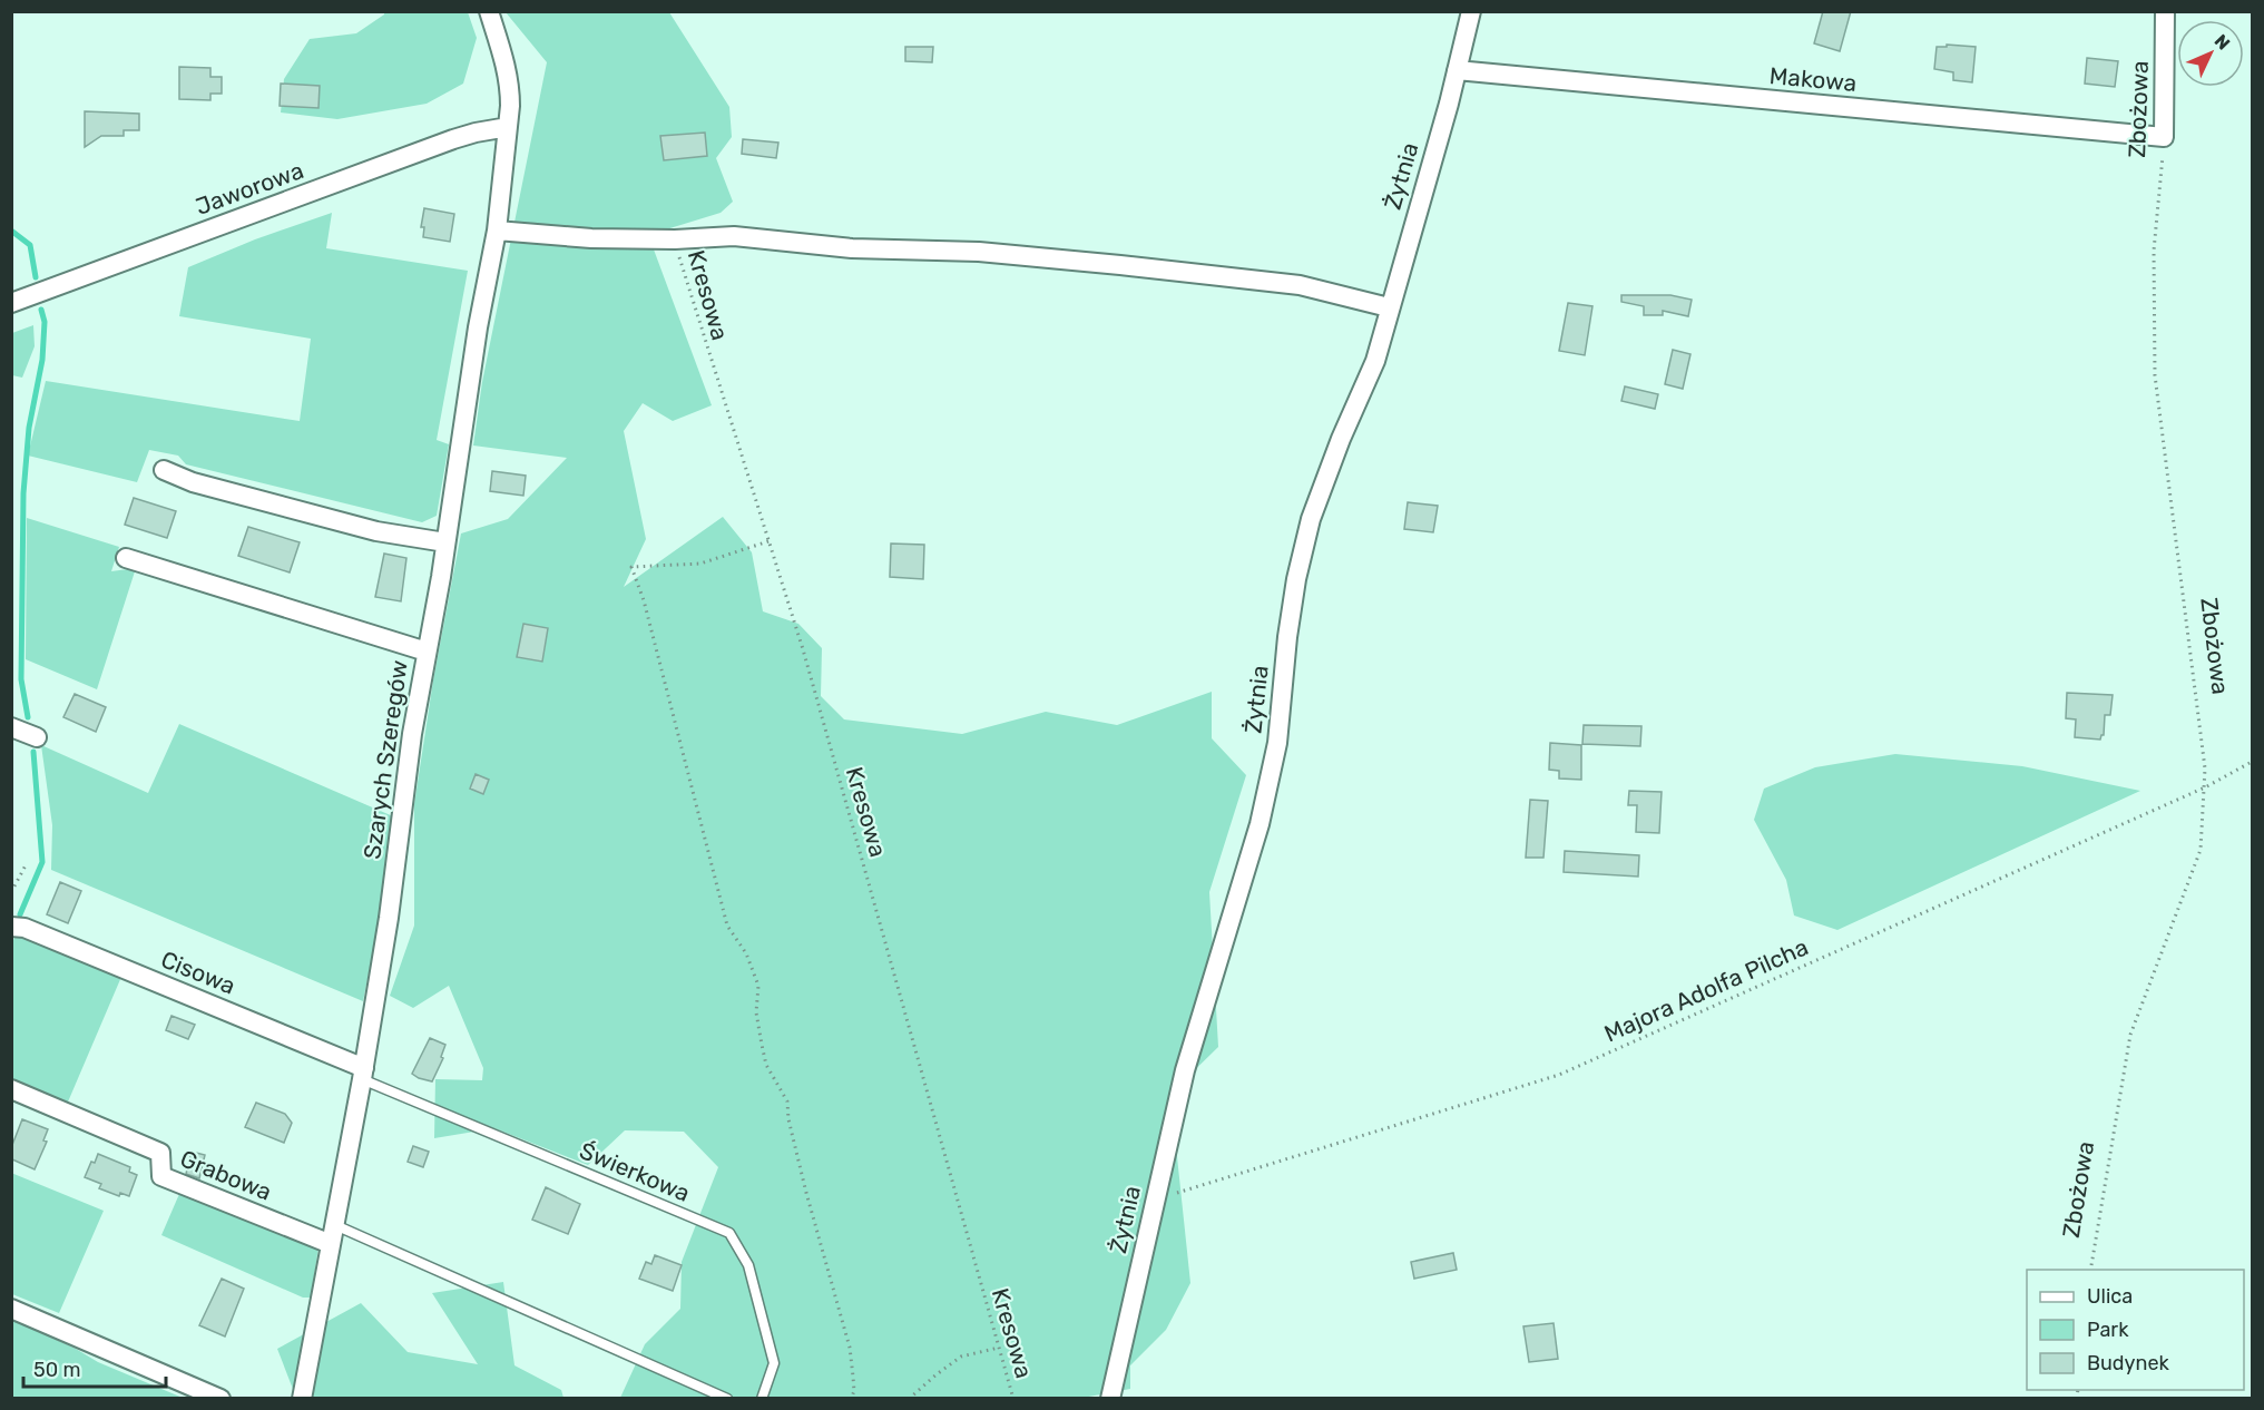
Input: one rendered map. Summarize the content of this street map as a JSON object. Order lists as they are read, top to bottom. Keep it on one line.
{"streets":{"street":["Makowa","Zbożowa","Żytnia","Jaworowa","Szarych Szeregów","Cisowa","Grabowa"],"lane":["Świerkowa"],"path":["Kresowa","Majora Adolfa Pilcha"]},"crossings":[["Makowa","Zbożowa"],["Makowa","Żytnia"],["Zbożowa","Majora Adolfa Pilcha"],["Żytnia","Majora Adolfa Pilcha"],["Jaworowa","Szarych Szeregów"],["Szarych Szeregów","Cisowa"],["Szarych Szeregów","Świerkowa"],["Szarych Szeregów","Grabowa"],["Cisowa","Świerkowa"]],"legend":["Ulica","Park","Budynek"],"scale_bar":"50 m","north":"top right"}
